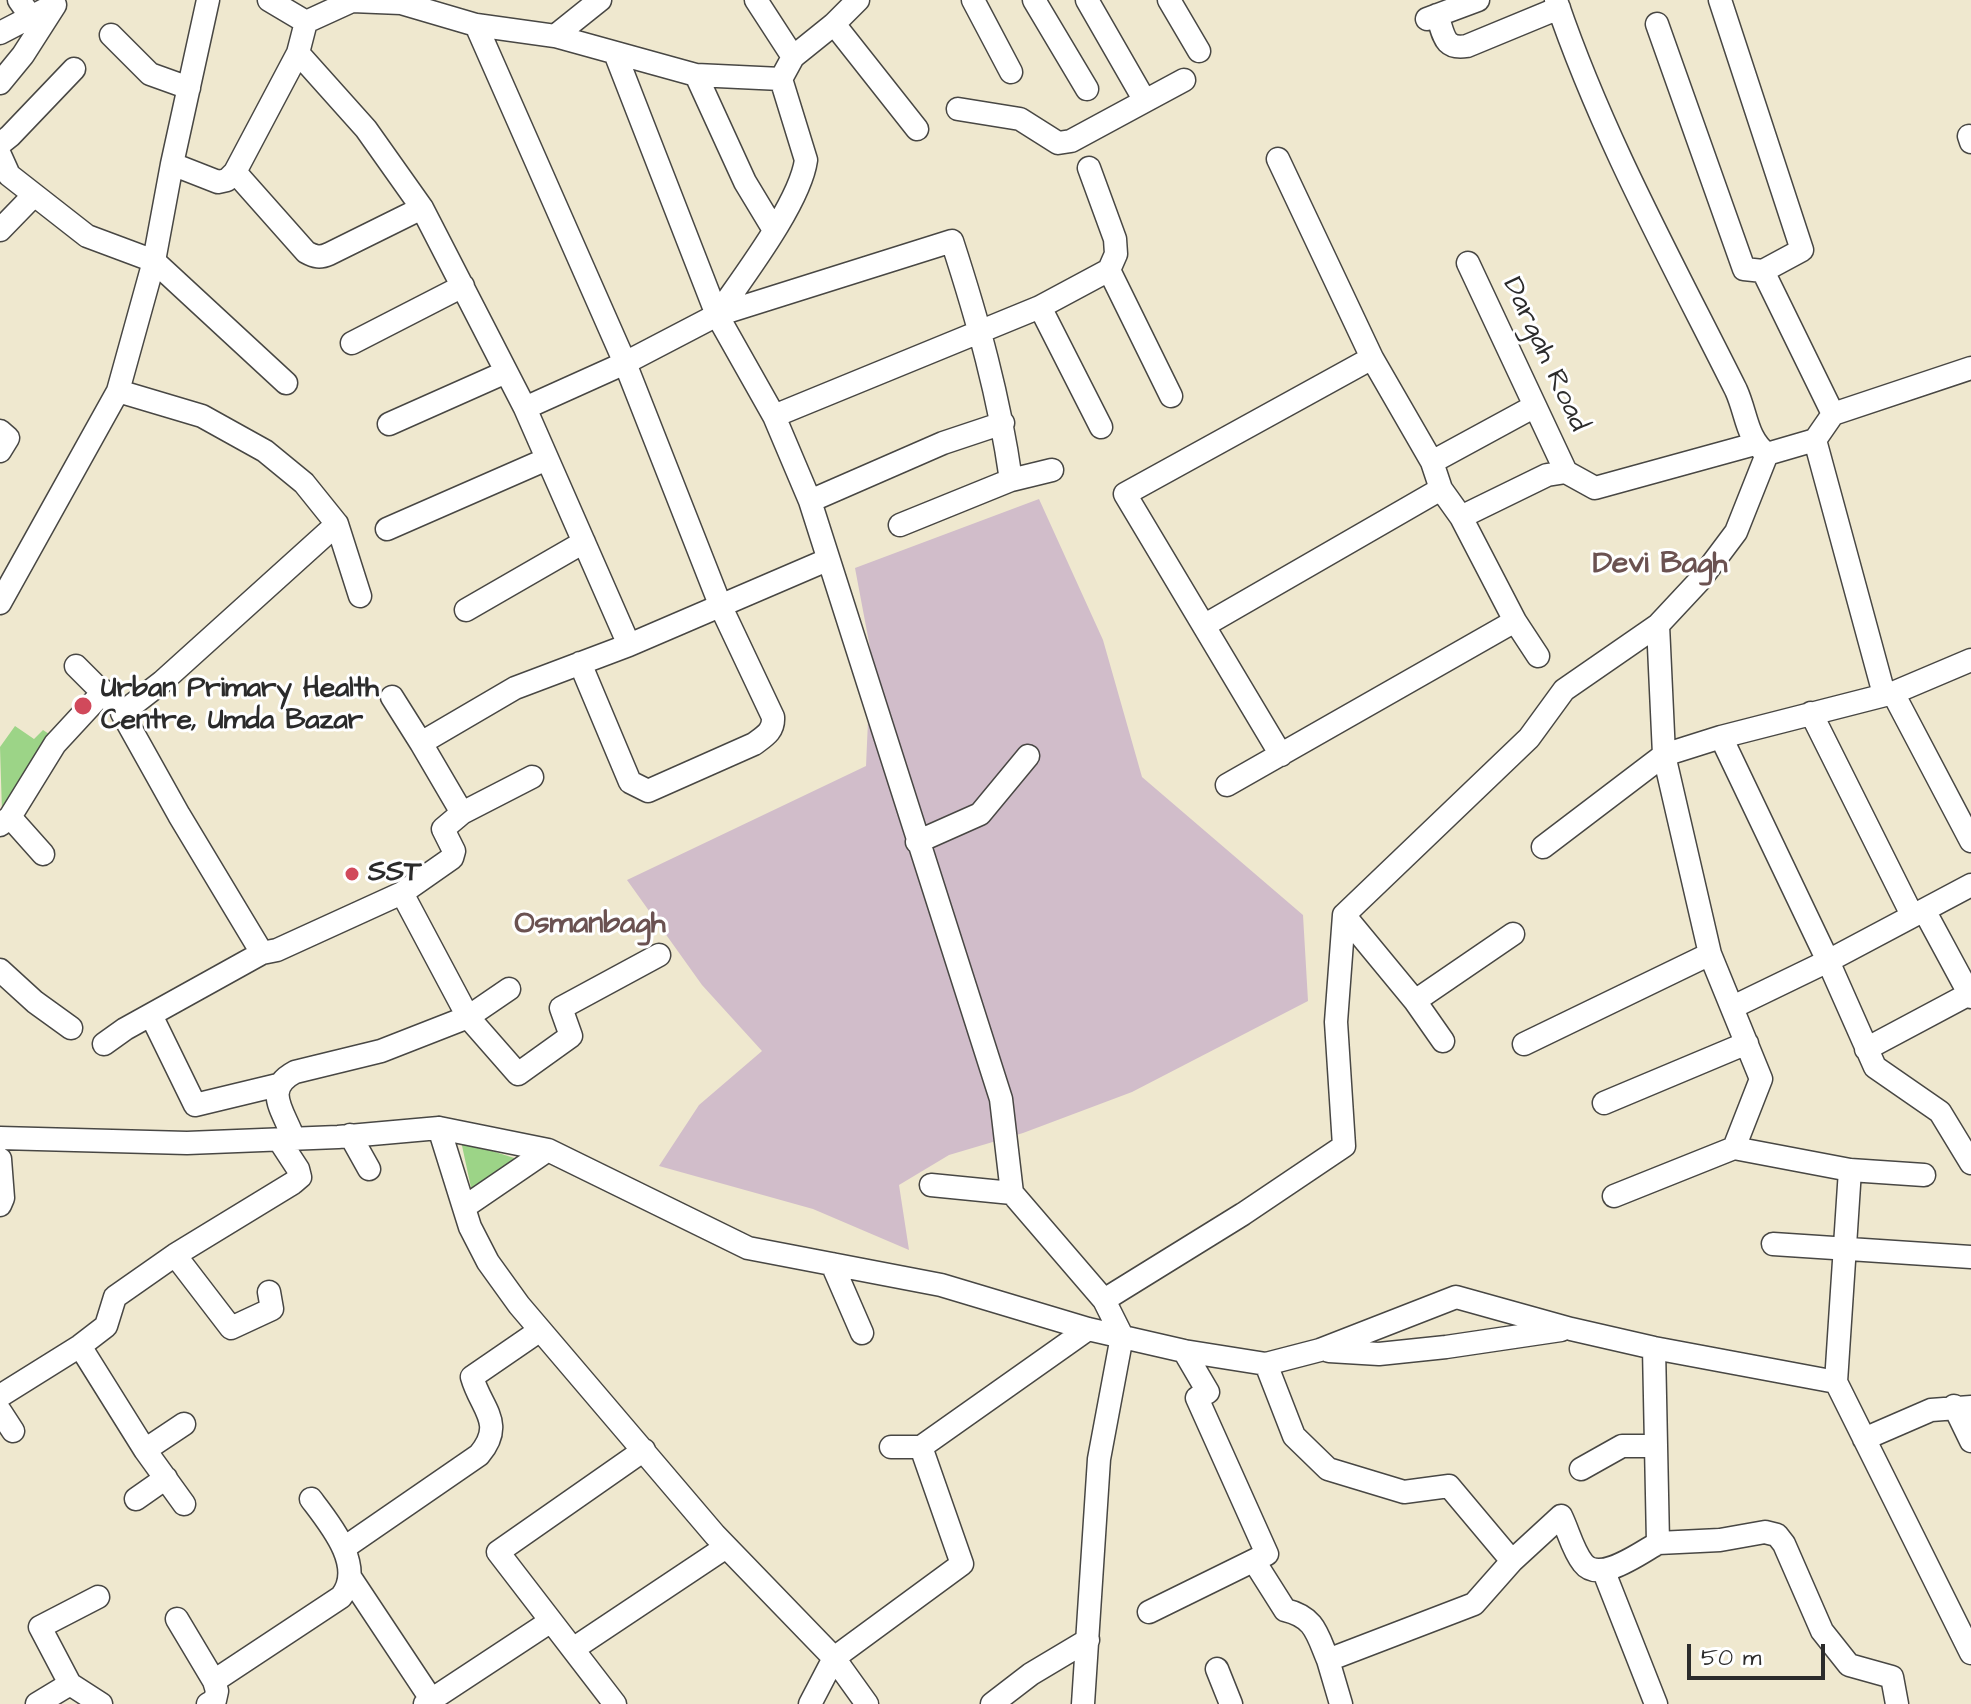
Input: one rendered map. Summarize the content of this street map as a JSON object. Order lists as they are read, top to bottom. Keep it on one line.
{"streets":{"street":["Dargah Road"]},"districts":["Devi Bagh","Osmanbagh"],"places":["Urban Primary Health Centre, Umda Bazar","SST"],"scale_bar":"50 m"}
